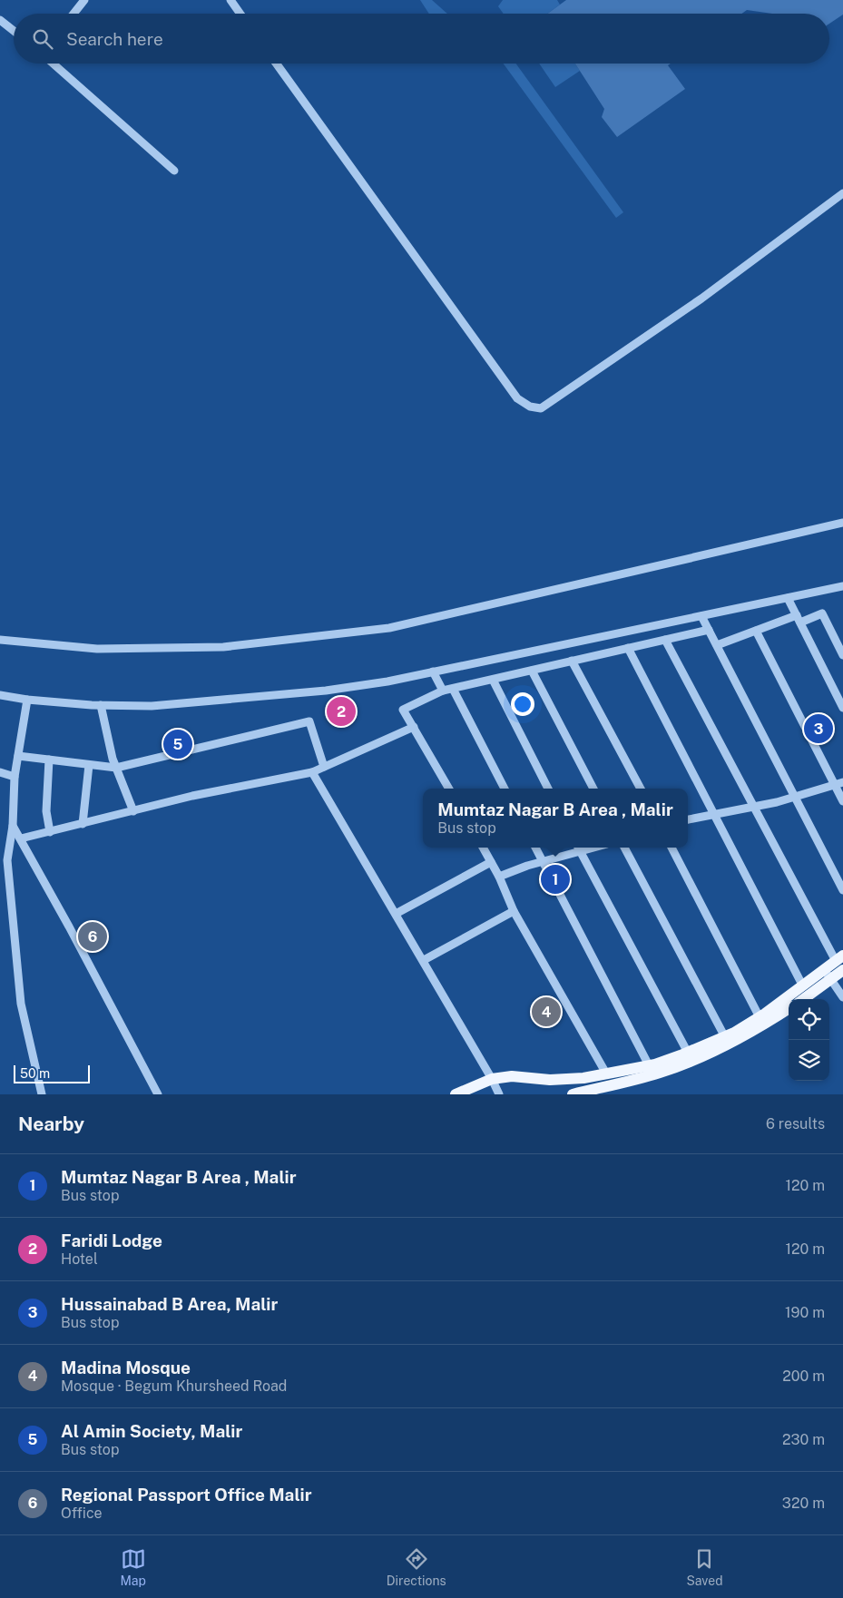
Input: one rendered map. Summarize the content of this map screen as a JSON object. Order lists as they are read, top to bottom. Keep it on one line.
{"scale_bar":"50 m","page":{"search":"Search here","pins":["2","3","5","1","6","4"],"popup":["Mumtaz Nagar B Area , Malir","Bus stop"],"scale":"50 m","heading":["Nearby","6 results"],"list":[{"mark":"1","name":"Mumtaz Nagar B Area , Malir","note":"Bus stop","value":"120 m"},{"mark":"2","name":"Faridi Lodge","note":"Hotel","value":"120 m"},{"mark":"3","name":"Hussainabad B Area, Malir","note":"Bus stop","value":"190 m"},{"mark":"4","name":"Madina Mosque","note":"Mosque · Begum Khursheed Road","value":"200 m"},{"mark":"5","name":"Al Amin Society, Malir","note":"Bus stop","value":"230 m"},{"mark":"6","name":"Regional Passport Office Malir","note":"Office","value":"320 m"}],"nav":["Map","Directions","Saved"]}}
